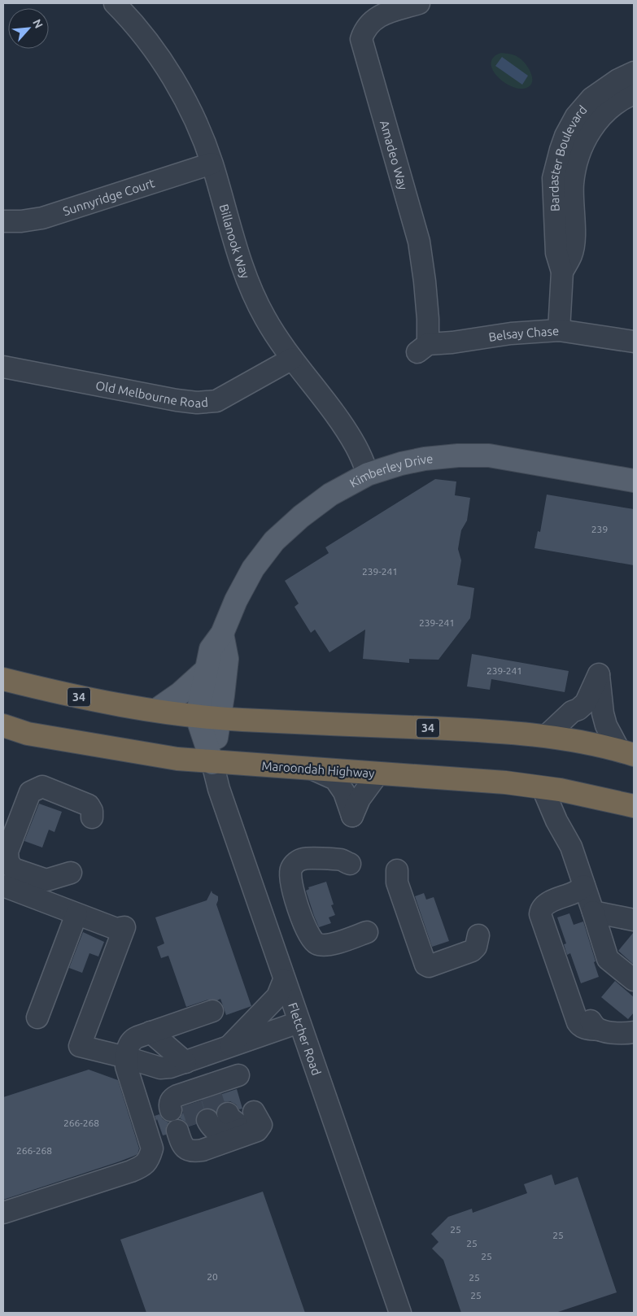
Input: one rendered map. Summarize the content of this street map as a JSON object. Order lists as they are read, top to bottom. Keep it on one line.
{"streets":{"highway":["34","Maroondah Highway"],"main road":["Kimberley Drive"],"street":["Amadeo Way","Bardaster Boulevard","Sunnyridge Court","Billanook Way","Belsay Chase","Old Melbourne Road","Fletcher Road"]},"crossings":[["Amadeo Way","Belsay Chase"],["Bardaster Boulevard","Belsay Chase"],["Sunnyridge Court","Billanook Way"],["Billanook Way","Old Melbourne Road"],["Billanook Way","Kimberley Drive"],["Kimberley Drive","34"],["Kimberley Drive","Maroondah Highway"],["Kimberley Drive","Fletcher Road"],["Maroondah Highway","Fletcher Road"]],"house_numbers":["239","239-241","239-241","239-241","266-268","266-268","25","25","25","25","20","25","25"],"north":"top right"}
